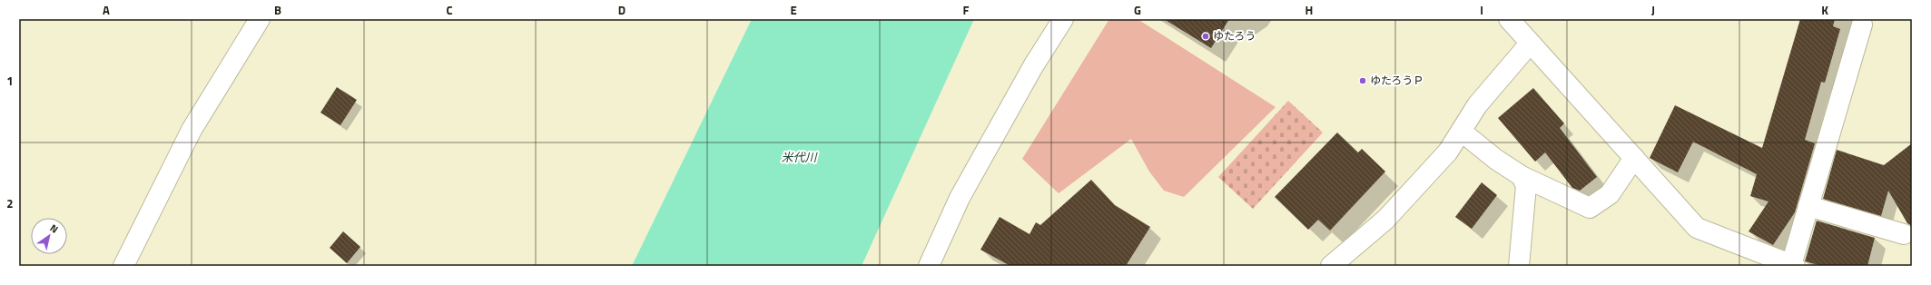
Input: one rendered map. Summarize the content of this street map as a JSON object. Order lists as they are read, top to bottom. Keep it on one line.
{"water":["米代川"],"places":["ゆたろう","ゆたろうＰ"],"north":"top right","grid":{"columns":["A","B","C","D","E","F","G","H","I","J","K"],"rows":["1","2"]}}
